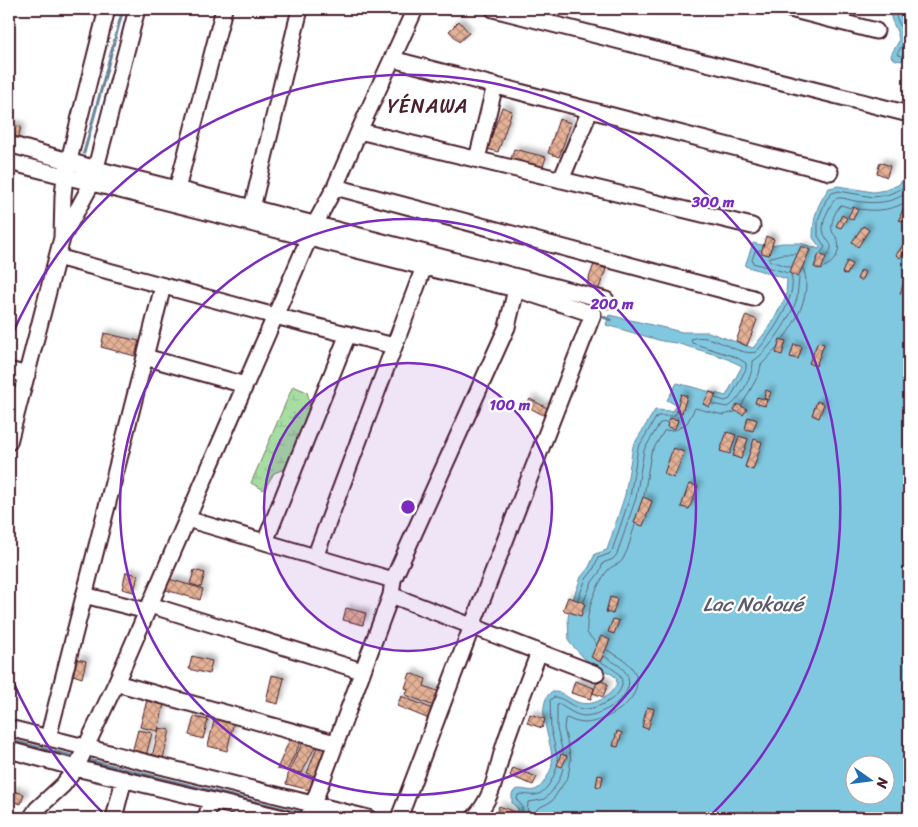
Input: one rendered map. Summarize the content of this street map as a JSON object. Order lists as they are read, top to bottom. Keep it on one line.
{"districts":["YÉNAWA"],"water":["Lac Nokoué"],"north":"right","rings":["300 m","200 m","100 m"]}
